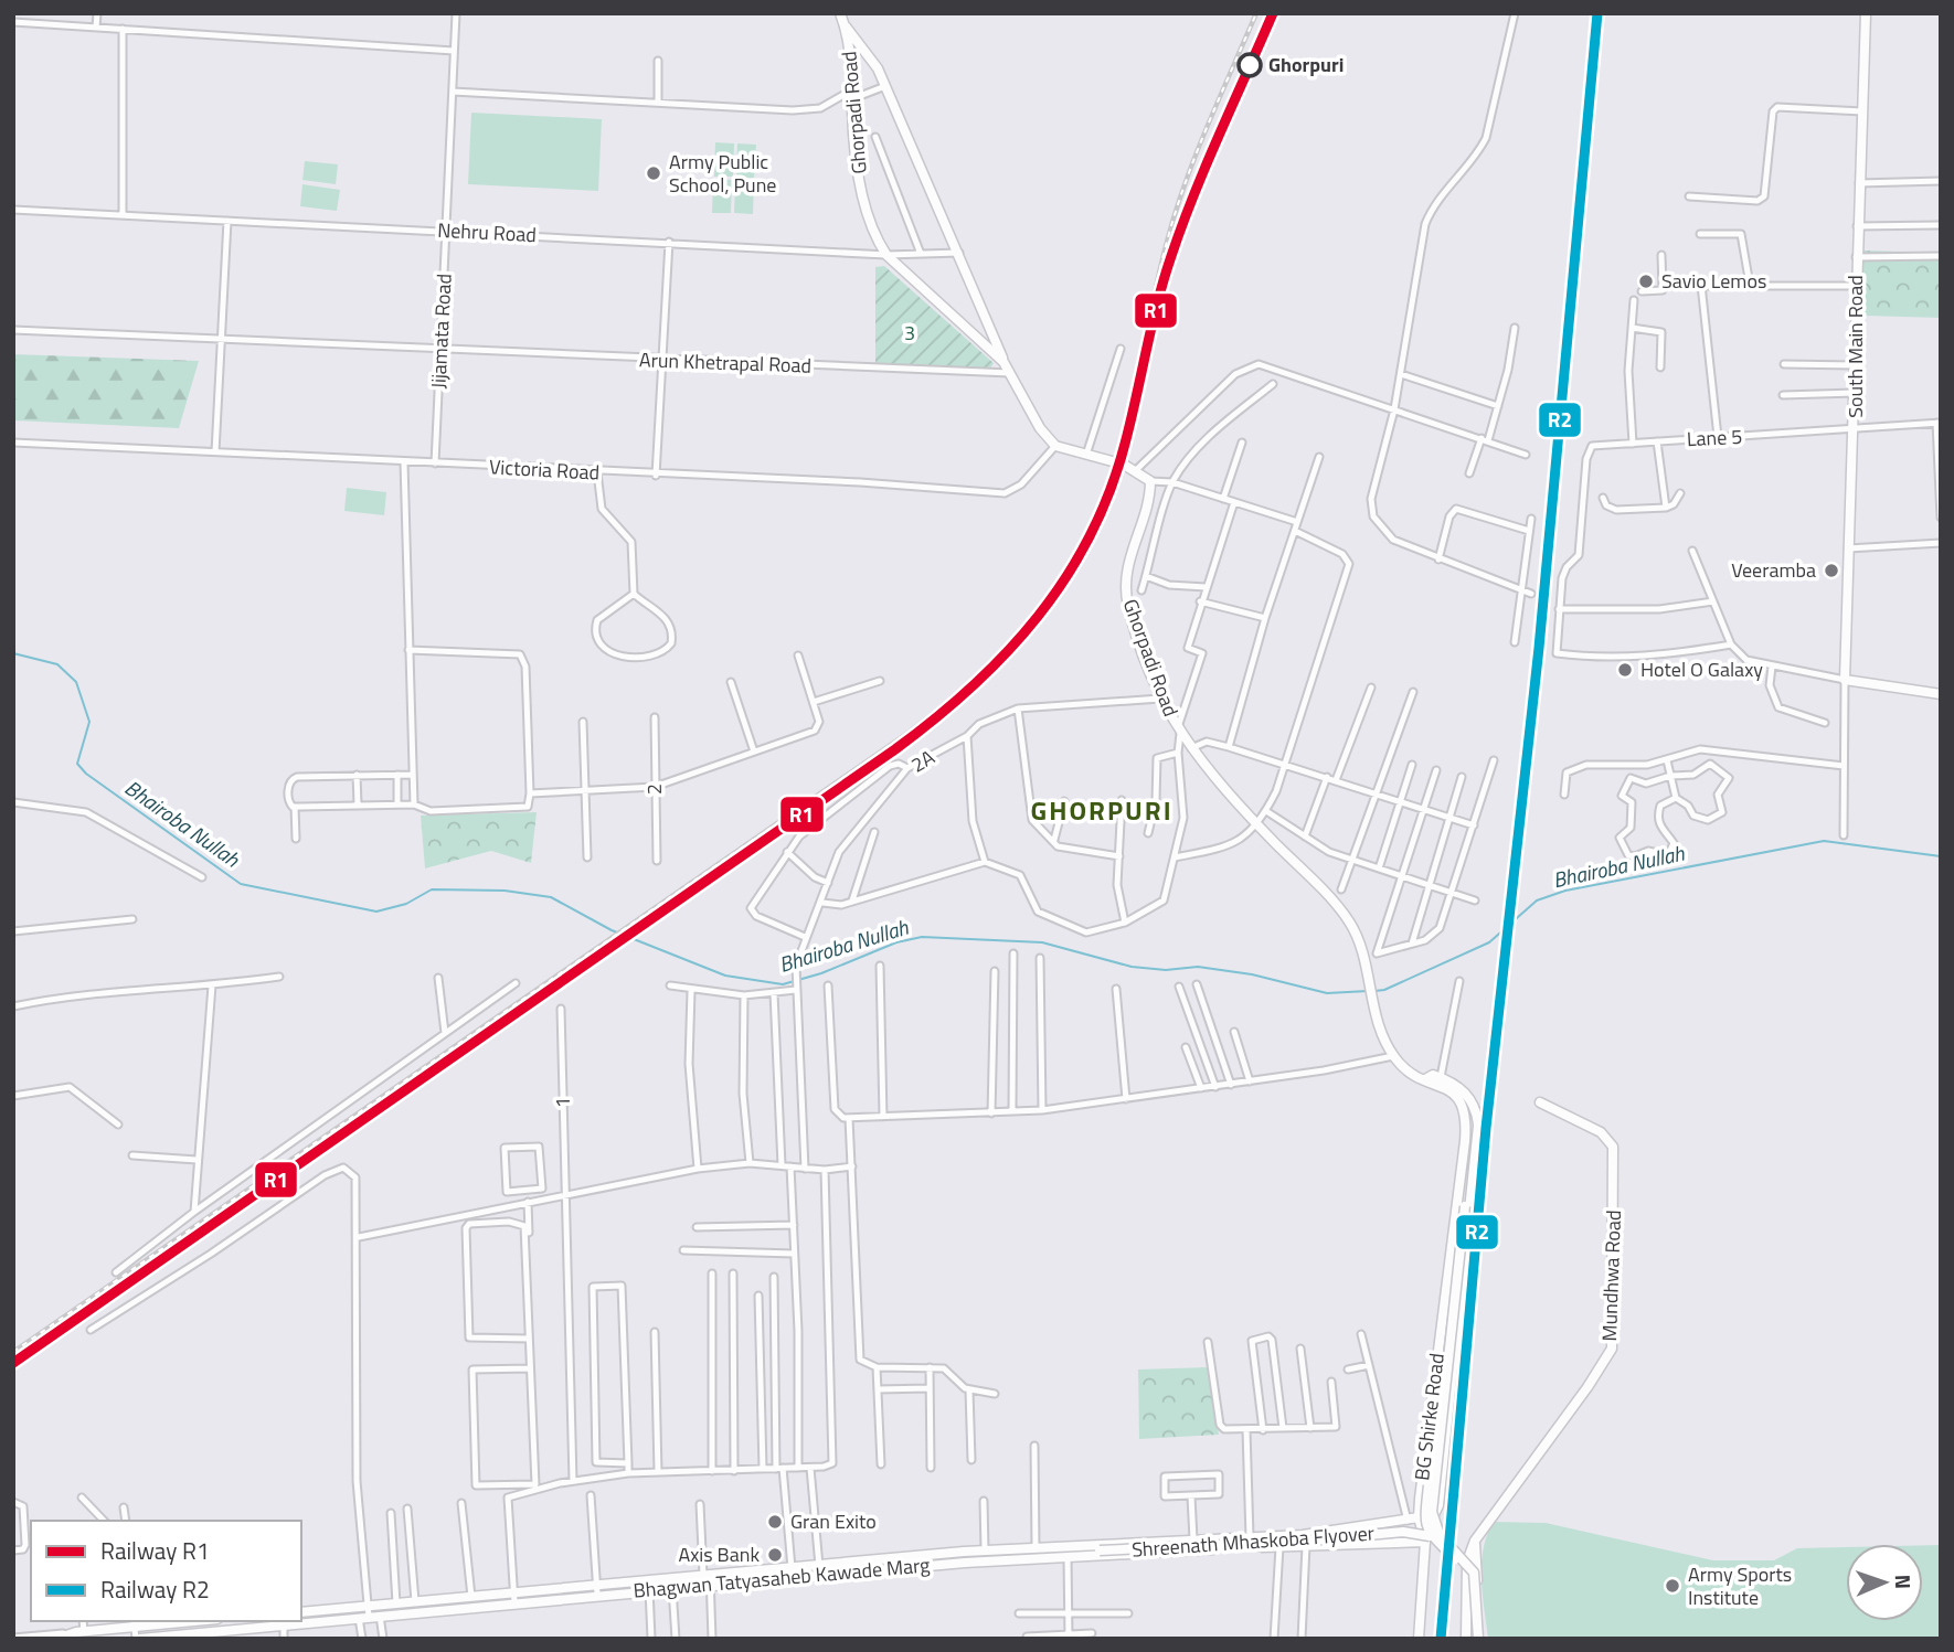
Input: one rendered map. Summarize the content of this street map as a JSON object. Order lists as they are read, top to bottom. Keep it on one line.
{"streets":{"main road":["Ghorpadi Road","South Main Road","Mundhwa Road","BG Shirke Road","Shreenath Mhaskoba Flyover","Bhagwan Tatyasaheb Kawade Marg"],"street":["Nehru Road","Jijamata Road","Arun Khetrapal Road","Lane 5","Victoria Road","2A","2","1"]},"crossings":[["Ghorpadi Road","Nehru Road"],["Ghorpadi Road","Arun Khetrapal Road"],["Ghorpadi Road","Victoria Road"],["Ghorpadi Road","2A"],["Nehru Road","Jijamata Road"],["Jijamata Road","Arun Khetrapal Road"],["Jijamata Road","Victoria Road"],["South Main Road","Lane 5"],["BG Shirke Road","Shreenath Mhaskoba Flyover"],["BG Shirke Road","Bhagwan Tatyasaheb Kawade Marg"],["Shreenath Mhaskoba Flyover","Bhagwan Tatyasaheb Kawade Marg"]],"districts":["GHORPURI"],"water":["Bhairoba Nullah"],"parks":["3"],"places":["Ghorpuri","Army Public School, Pune","Savio Lemos","Veeramba","Hotel O Galaxy","Gran Exito","Axis Bank","Army Sports Institute"],"lines":["rail line R1","rail line R2"],"legend":["Railway R1","Railway R2"],"north":"right"}
